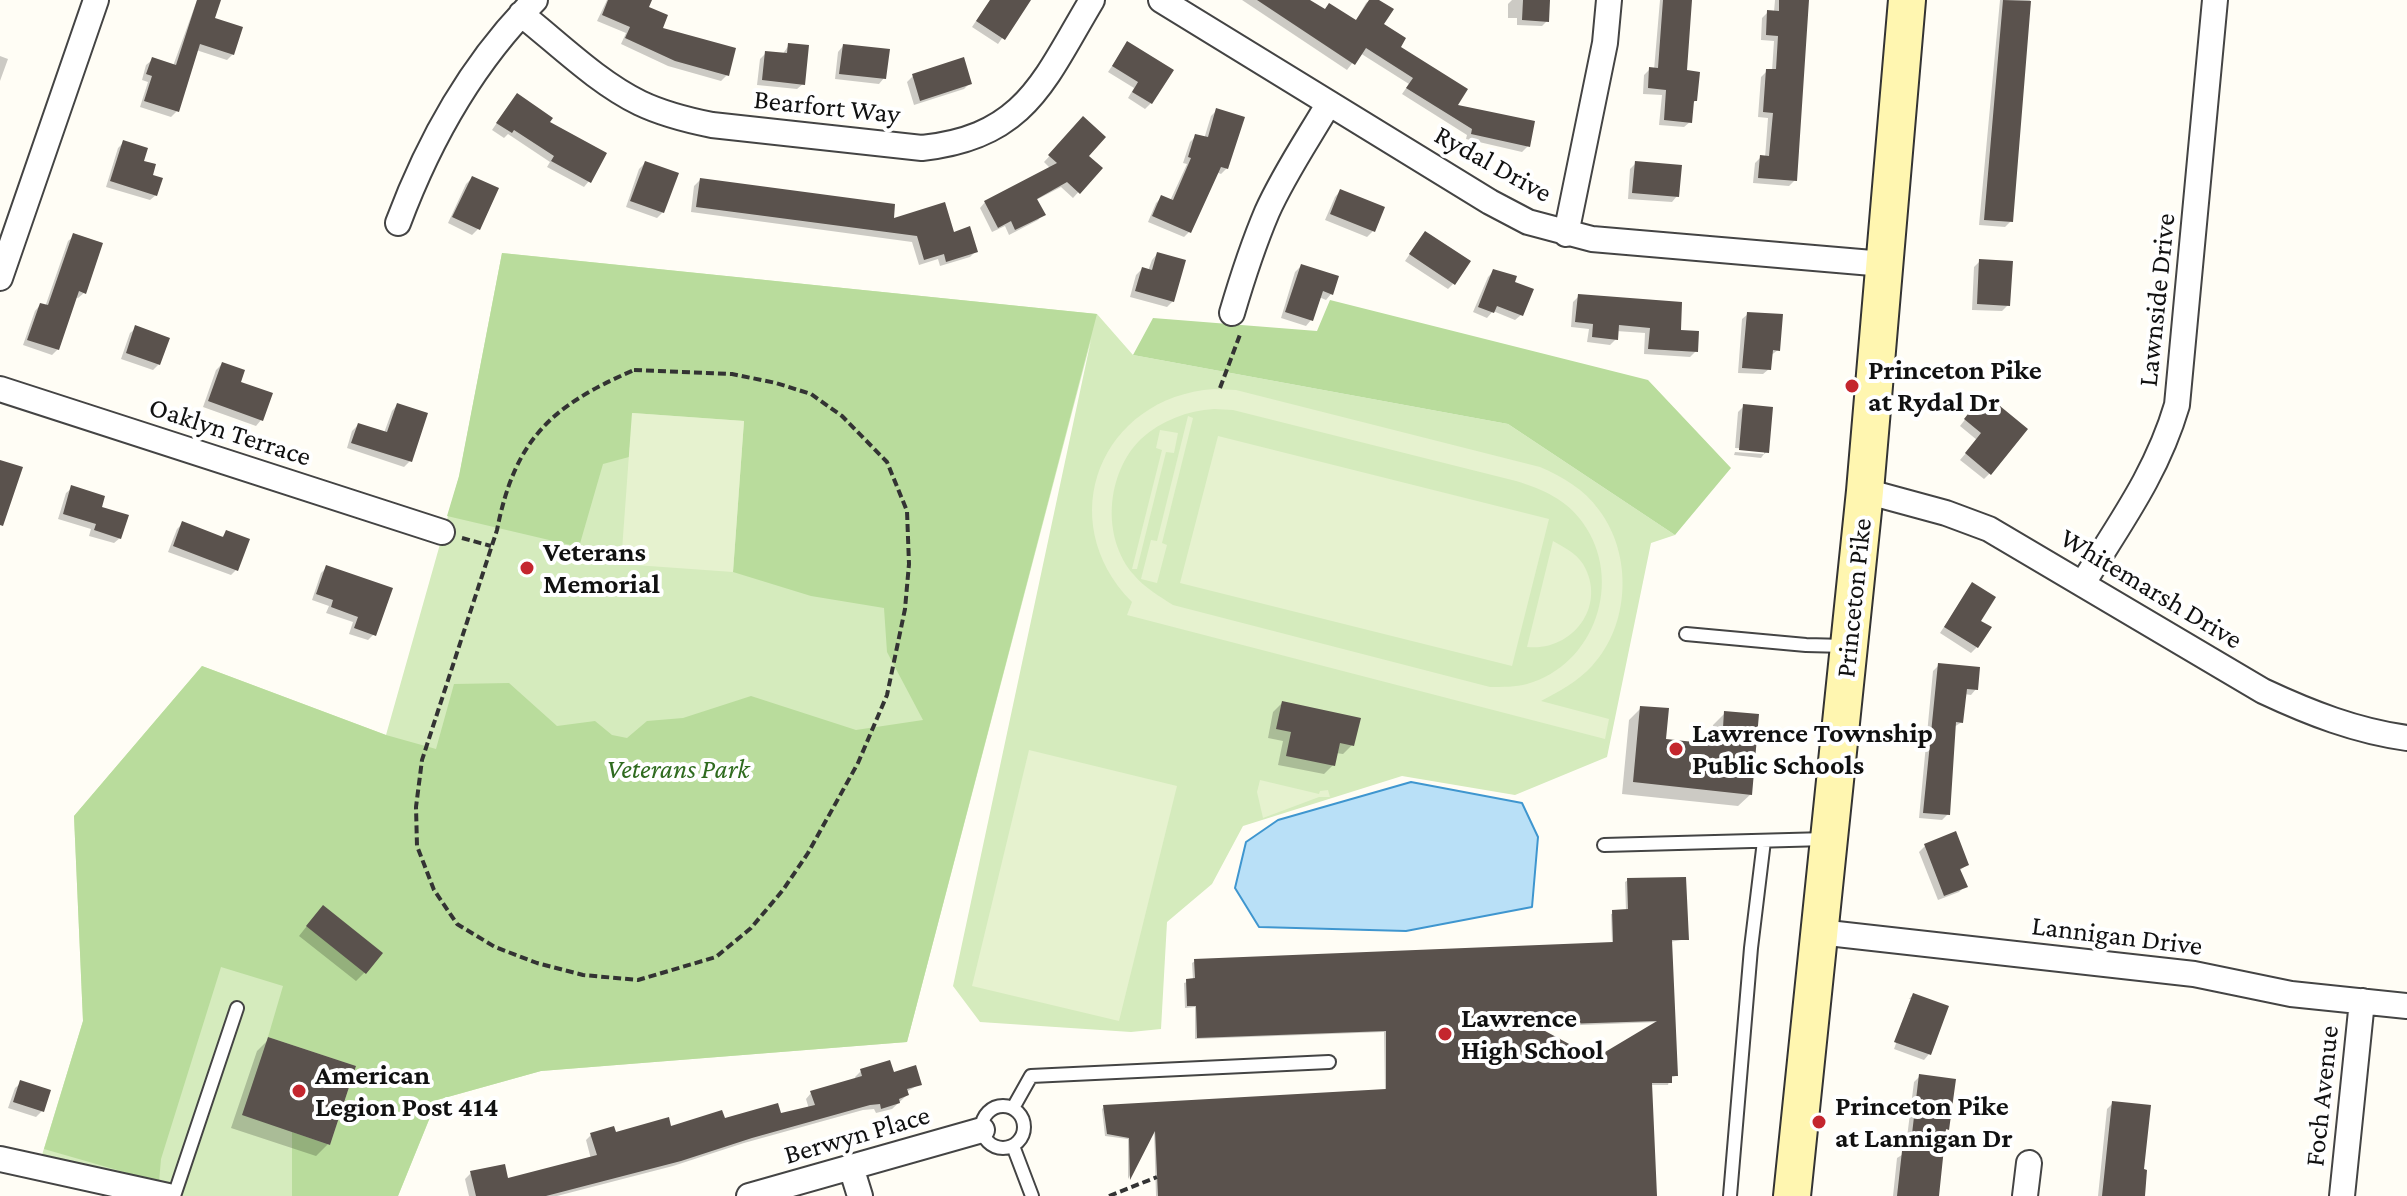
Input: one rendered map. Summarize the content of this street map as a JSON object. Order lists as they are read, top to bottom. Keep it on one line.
{"streets":{"main road":["Princeton Pike"],"street":["Bearfort Way","Rydal Drive","Lawnside Drive","Oaklyn Terrace","Whitemarsh Drive","Lannigan Drive","Foch Avenue","Berwyn Place"]},"crossings":[["Rydal Drive","Princeton Pike"],["Lawnside Drive","Whitemarsh Drive"],["Whitemarsh Drive","Princeton Pike"],["Princeton Pike","Lannigan Drive"],["Lannigan Drive","Foch Avenue"]],"parks":["Veterans Park"],"places":["Princeton Pike at Rydal Dr","Veterans Memorial","Lawrence Township Public Schools","Lawrence High School","American Legion Post 414","Princeton Pike at Lannigan Dr"]}
